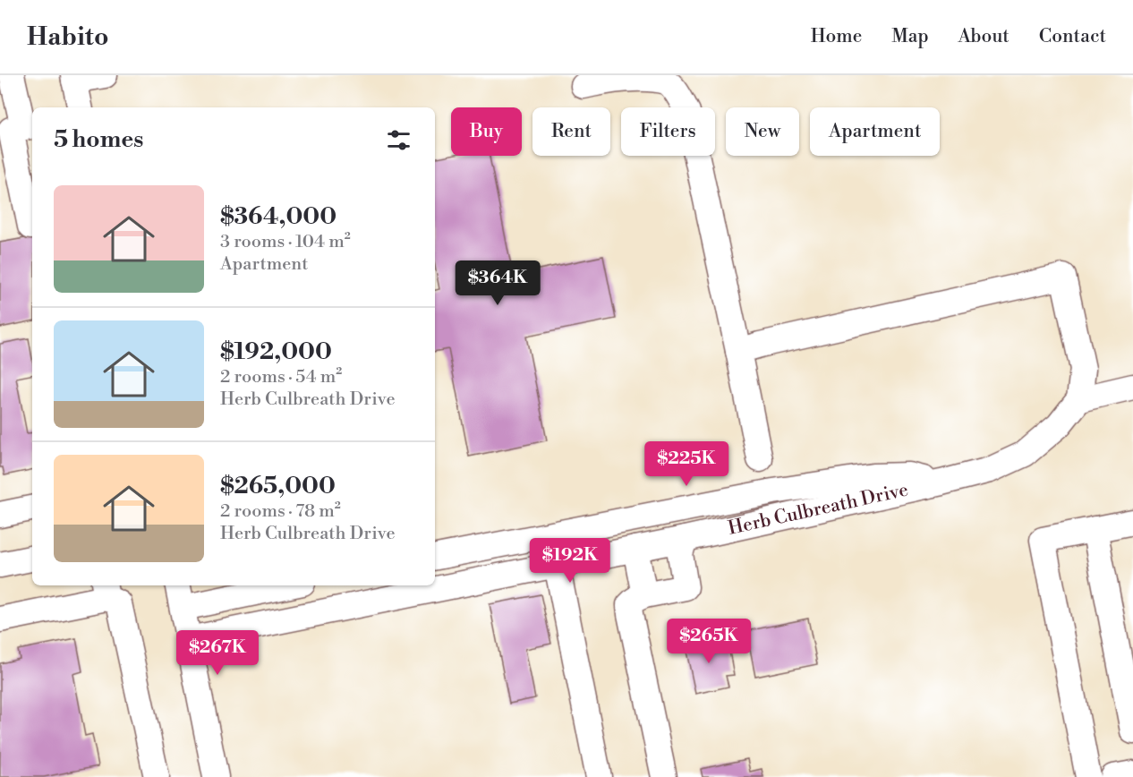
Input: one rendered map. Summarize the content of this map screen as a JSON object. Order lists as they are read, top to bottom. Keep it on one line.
{"streets":{"street":["Herb Culbreath Drive"]},"page":{"header":"Habito","nav":["Home","Map","About","Contact"],"chip":["Buy","Rent","Filters","New","Apartment"],"heading":"5 homes","list":[{"name":"$364,000","note":"3 rooms · 104 m² · Apartment"},{"name":"$192,000","note":"2 rooms · 54 m² · Herb Culbreath Drive"},{"name":"$265,000","note":"2 rooms · 78 m² · Herb Culbreath Drive"}],"price":["$364K","$225K","$192K","$265K","$267K"]}}
